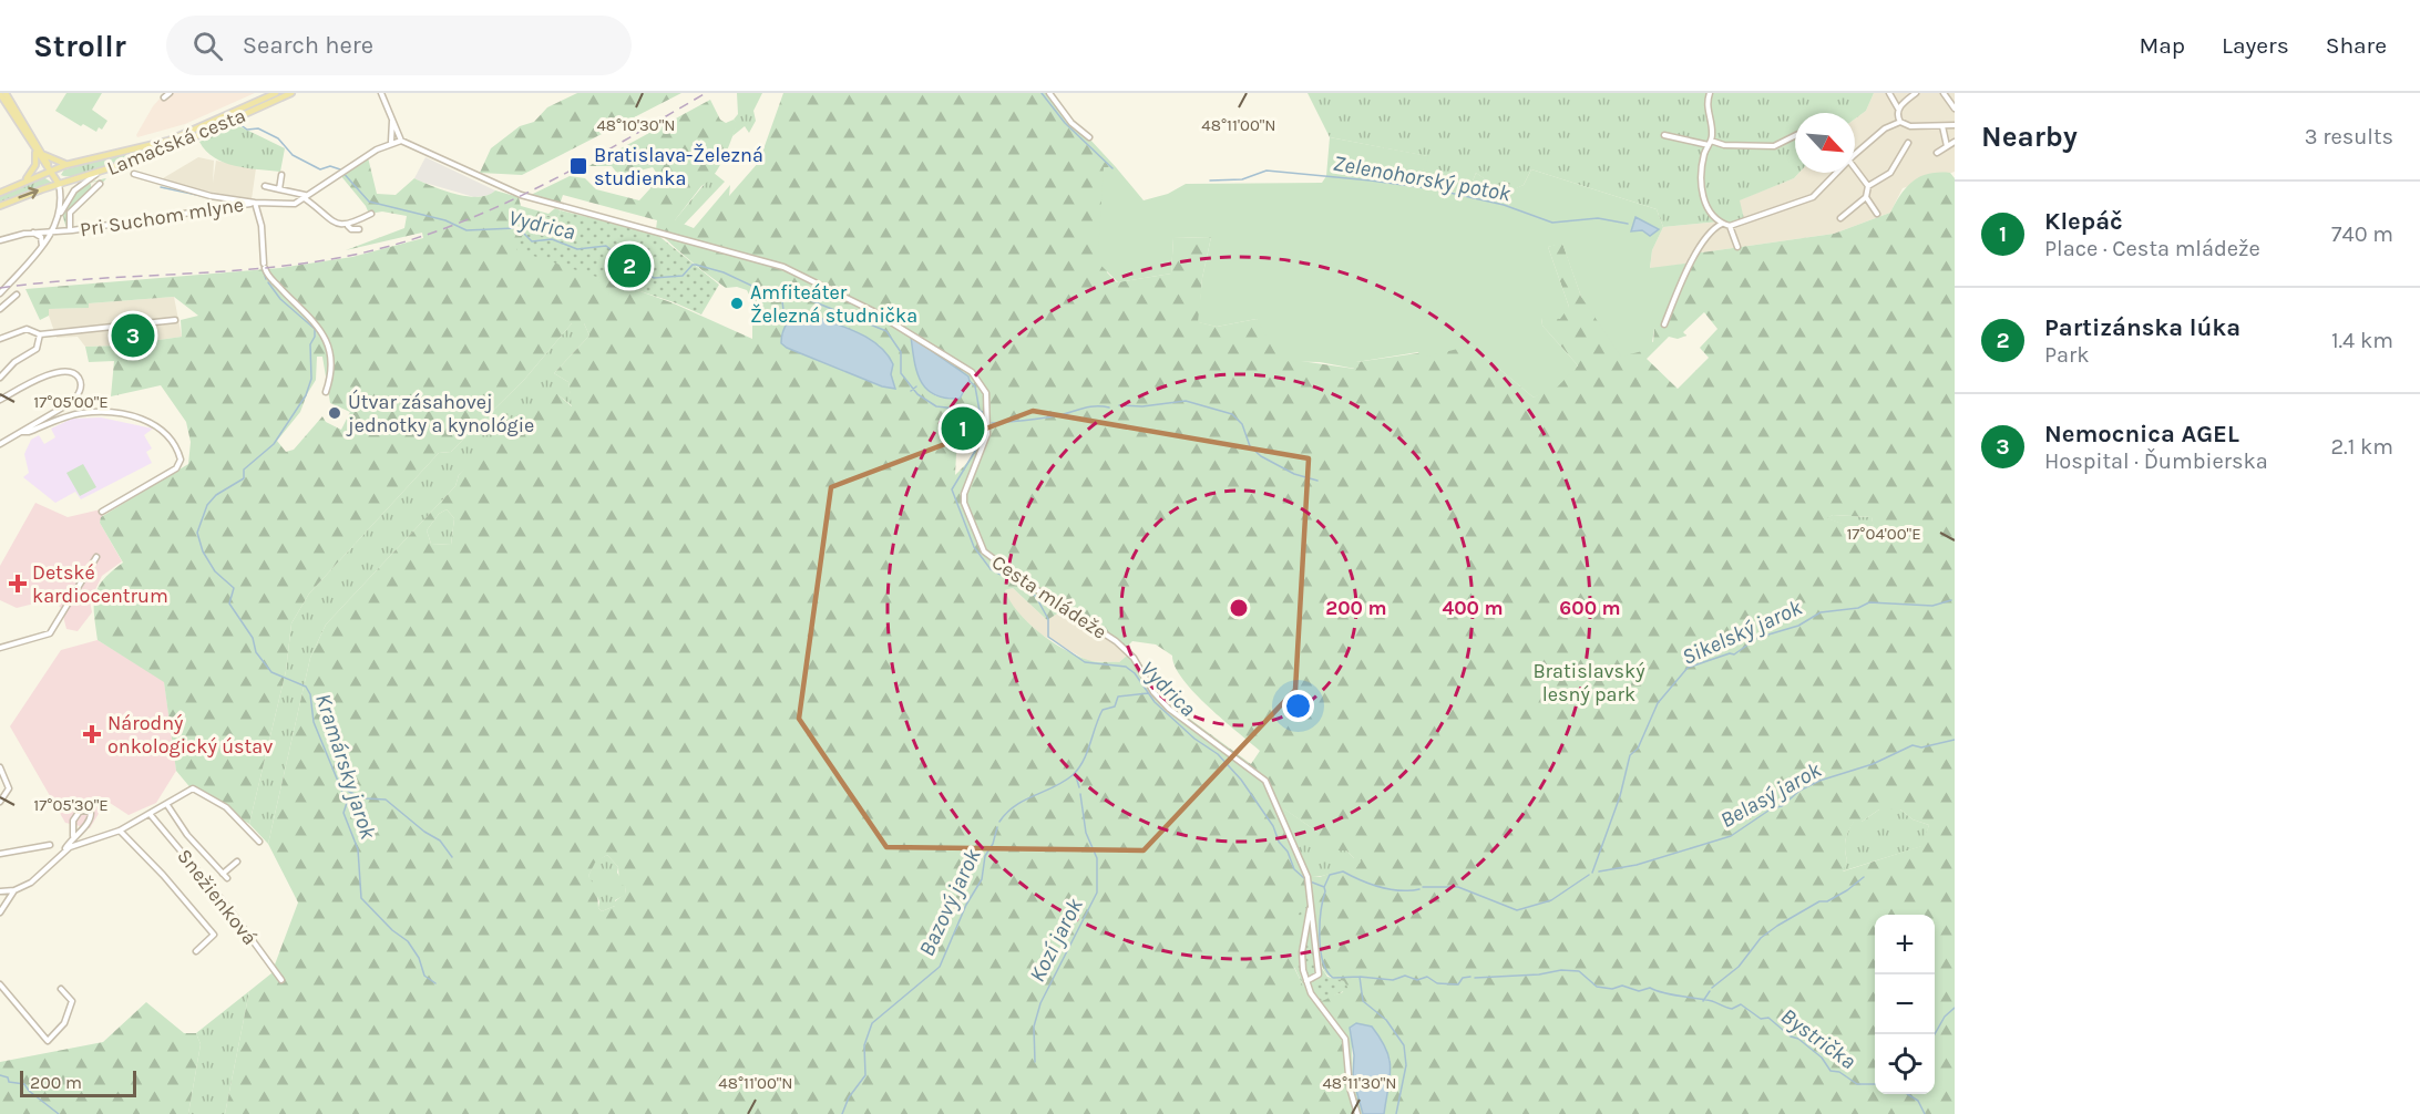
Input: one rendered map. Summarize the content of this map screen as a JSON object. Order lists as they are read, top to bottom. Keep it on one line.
{"streets":{"main road":["Lamačská cesta"],"street":["Pri Suchom mlyne","Cesta mládeže","Snežienková"]},"water":["Zelenohorský potok","Vydrica","Sikelský jarok","Kramársky jarok","Belasý jarok","Bazový jarok","Kozí jarok","Bystrička"],"parks":["Bratislavský lesný park"],"places":{"transit":["Bratislava-Železná studienka"],"other":["Amfiteáter Železná studnička","Útvar zásahovej jednotky a kynológie"],"health":["Detské kardiocentrum","Národný onkologický ústav"]},"scale_bar":"200 m","north":"bottom right","page":{"header":"Strollr","search":"Search here","nav":["Map","Layers","Share"],"heading":["Nearby","3 results"],"list":[{"mark":"1","name":"Klepáč","note":"Place · Cesta mládeže","value":"740 m"},{"mark":"2","name":"Partizánska lúka","note":"Park","value":"1.4 km"},{"mark":"3","name":"Nemocnica AGEL","note":"Hospital · Ďumbierska","value":"2.1 km"}],"pins":["2","3","1"],"map_buttons":["+","−"],"scale":"200 m"},"coordinates":["48°10'30\"N","48°11'00\"N","17°05'00\"E","17°04'00\"E","17°05'30\"E","48°11'30\"N"],"rings":["200 m","400 m","600 m"]}
